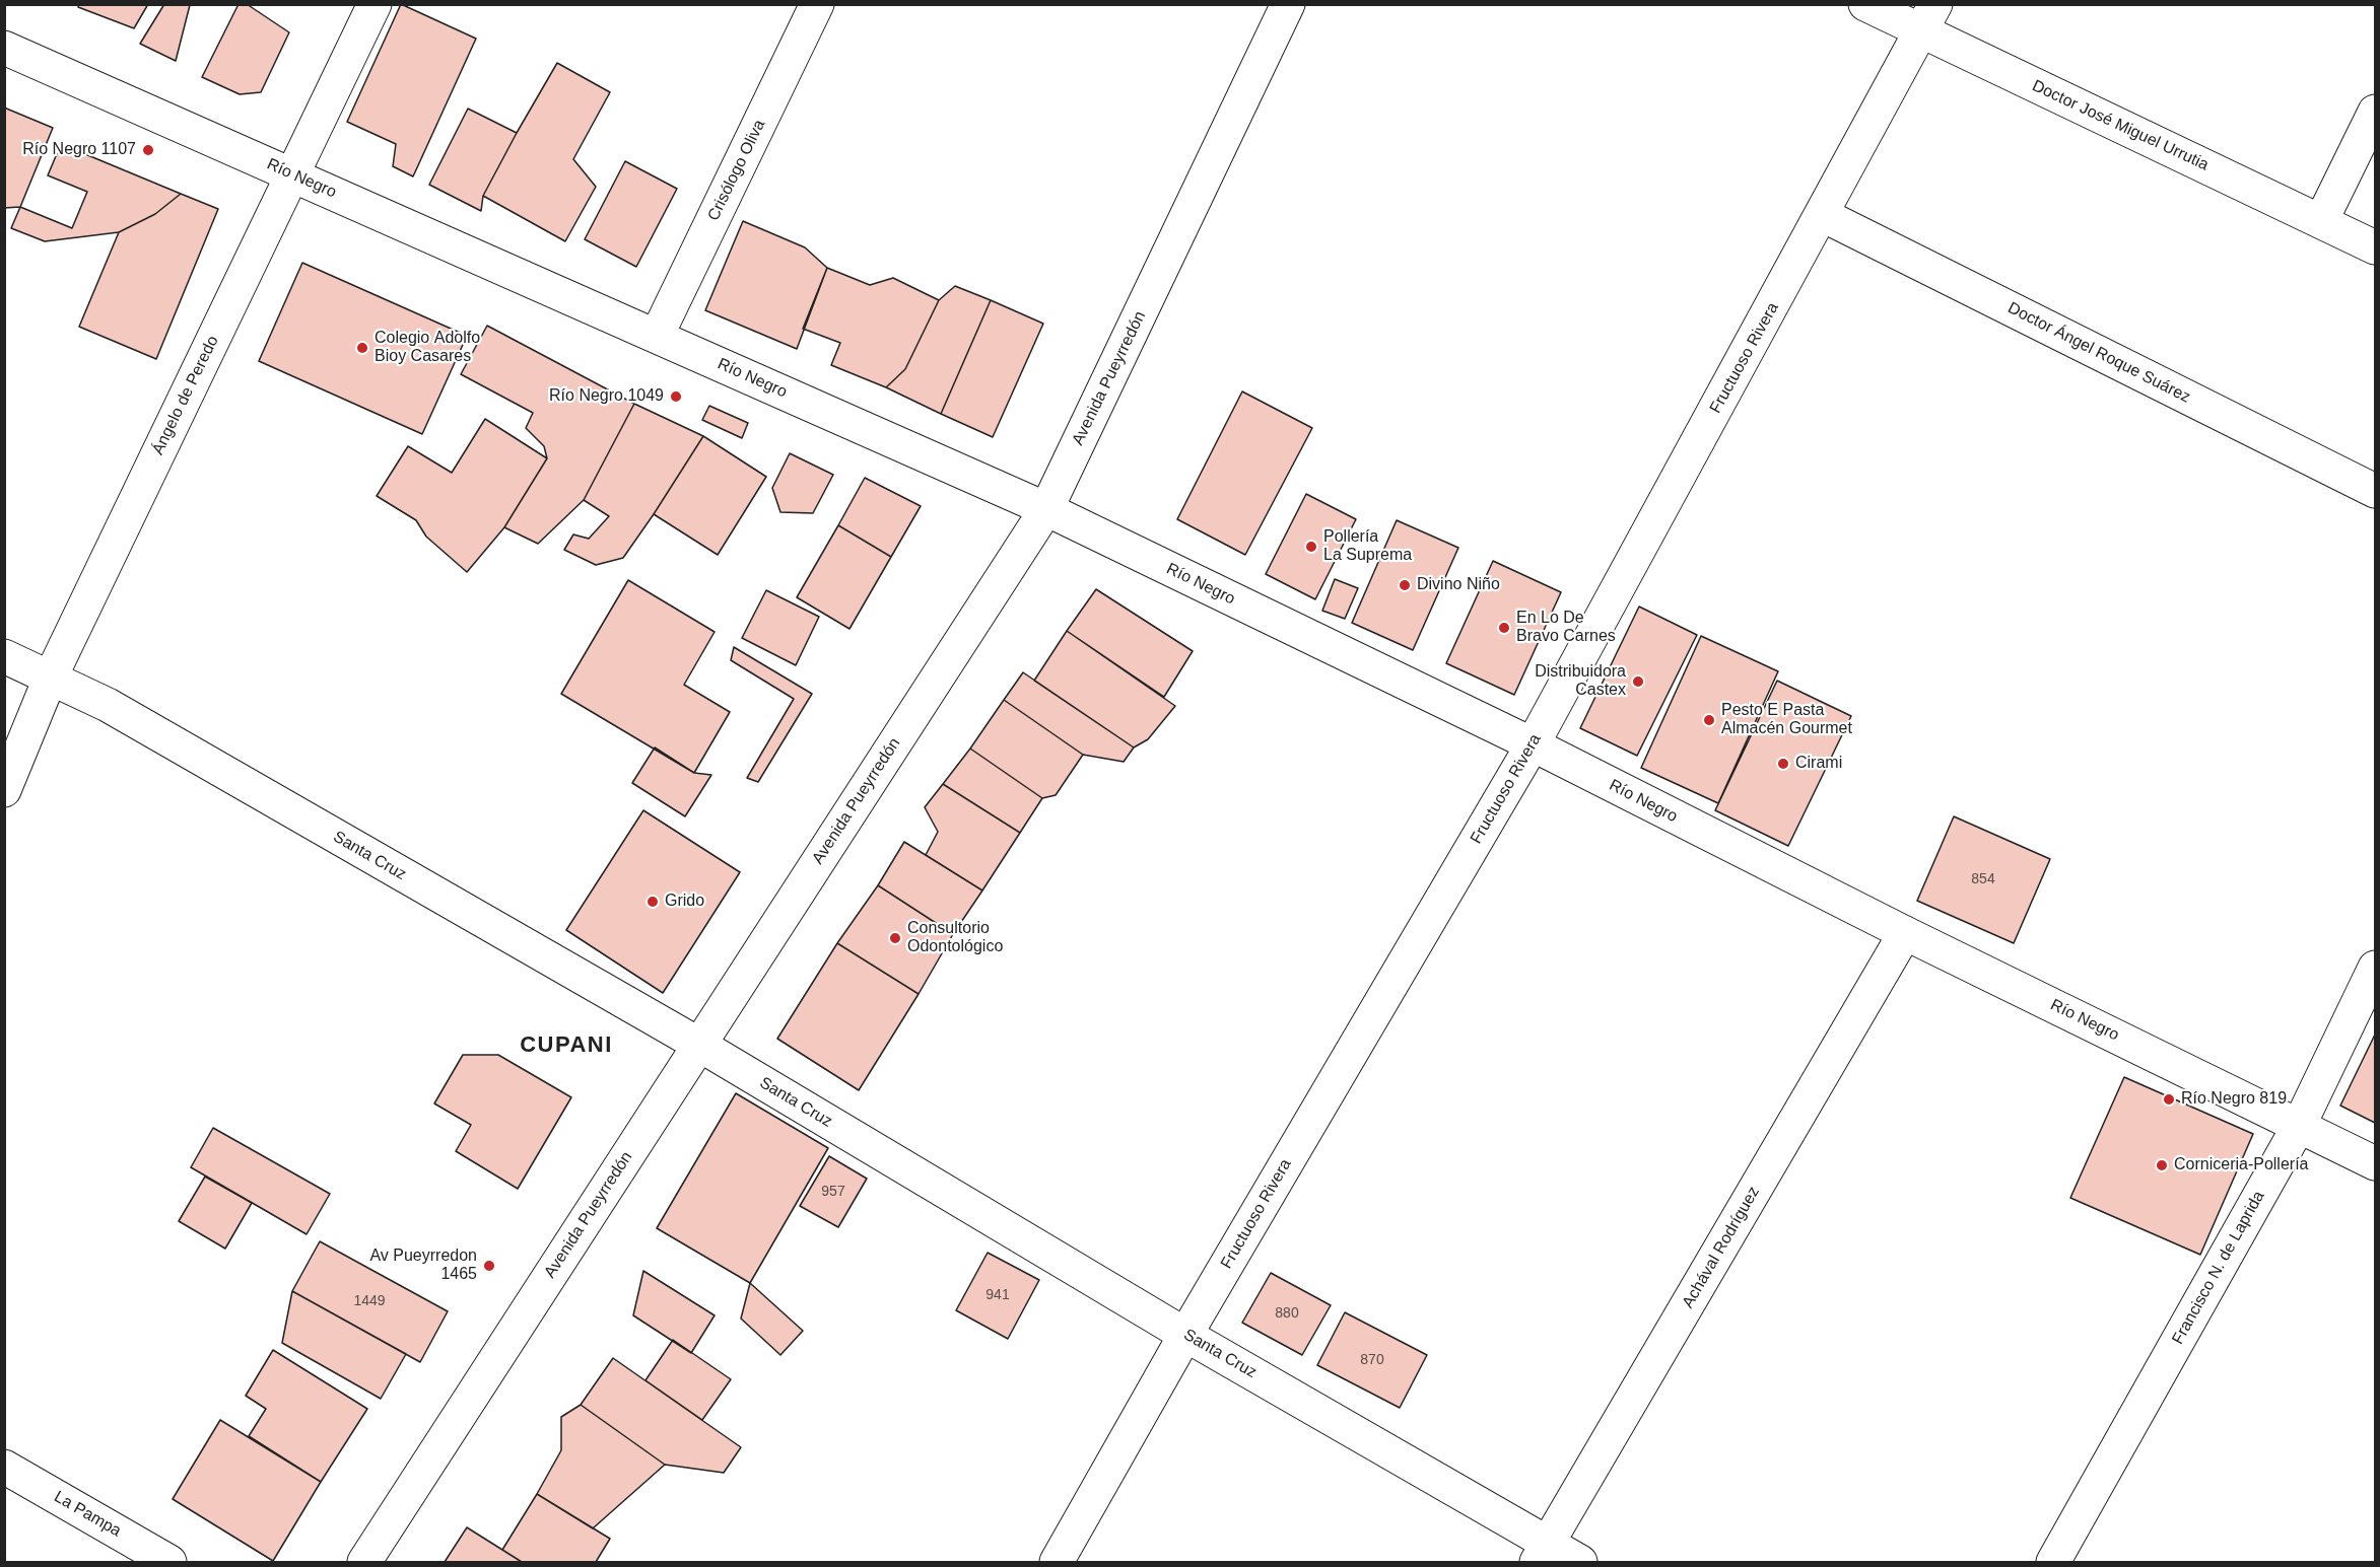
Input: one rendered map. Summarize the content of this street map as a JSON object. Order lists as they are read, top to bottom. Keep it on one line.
{"streets":{"street":["Doctor José Miguel Urrutia","Crisólogo Oliva","Río Negro","Doctor Ángel Roque Suárez","Fructuoso Rivera","Avenida Pueyrredón","Ángelo de Peredo","Santa Cruz","Achával Rodríguez","Francisco N. de Laprida","La Pampa"]},"crossings":[["Doctor José Miguel Urrutia","Fructuoso Rivera"],["Crisólogo Oliva","Río Negro"],["Río Negro","Fructuoso Rivera"],["Río Negro","Avenida Pueyrredón"],["Río Negro","Ángelo de Peredo"],["Río Negro","Achával Rodríguez"],["Río Negro","Francisco N. de Laprida"],["Doctor Ángel Roque Suárez","Fructuoso Rivera"],["Fructuoso Rivera","Santa Cruz"],["Avenida Pueyrredón","Santa Cruz"],["Ángelo de Peredo","Santa Cruz"],["Santa Cruz","Achával Rodríguez"]],"districts":["CUPANI"],"places":["Río Negro 1107","Colegio Adolfo Bioy Casares","Río Negro 1049","Pollería La Suprema","Divino Niño","En Lo De Bravo Carnes","Distribuidora Castex","Pesto E Pasta Almacén Gourmet","Cirami","Grido","Consultorio Odontológico","Río Negro 819","Corniceria-Pollería","Av Pueyrredon 1465"],"house_numbers":["854","957","941","1449","880","870"]}
